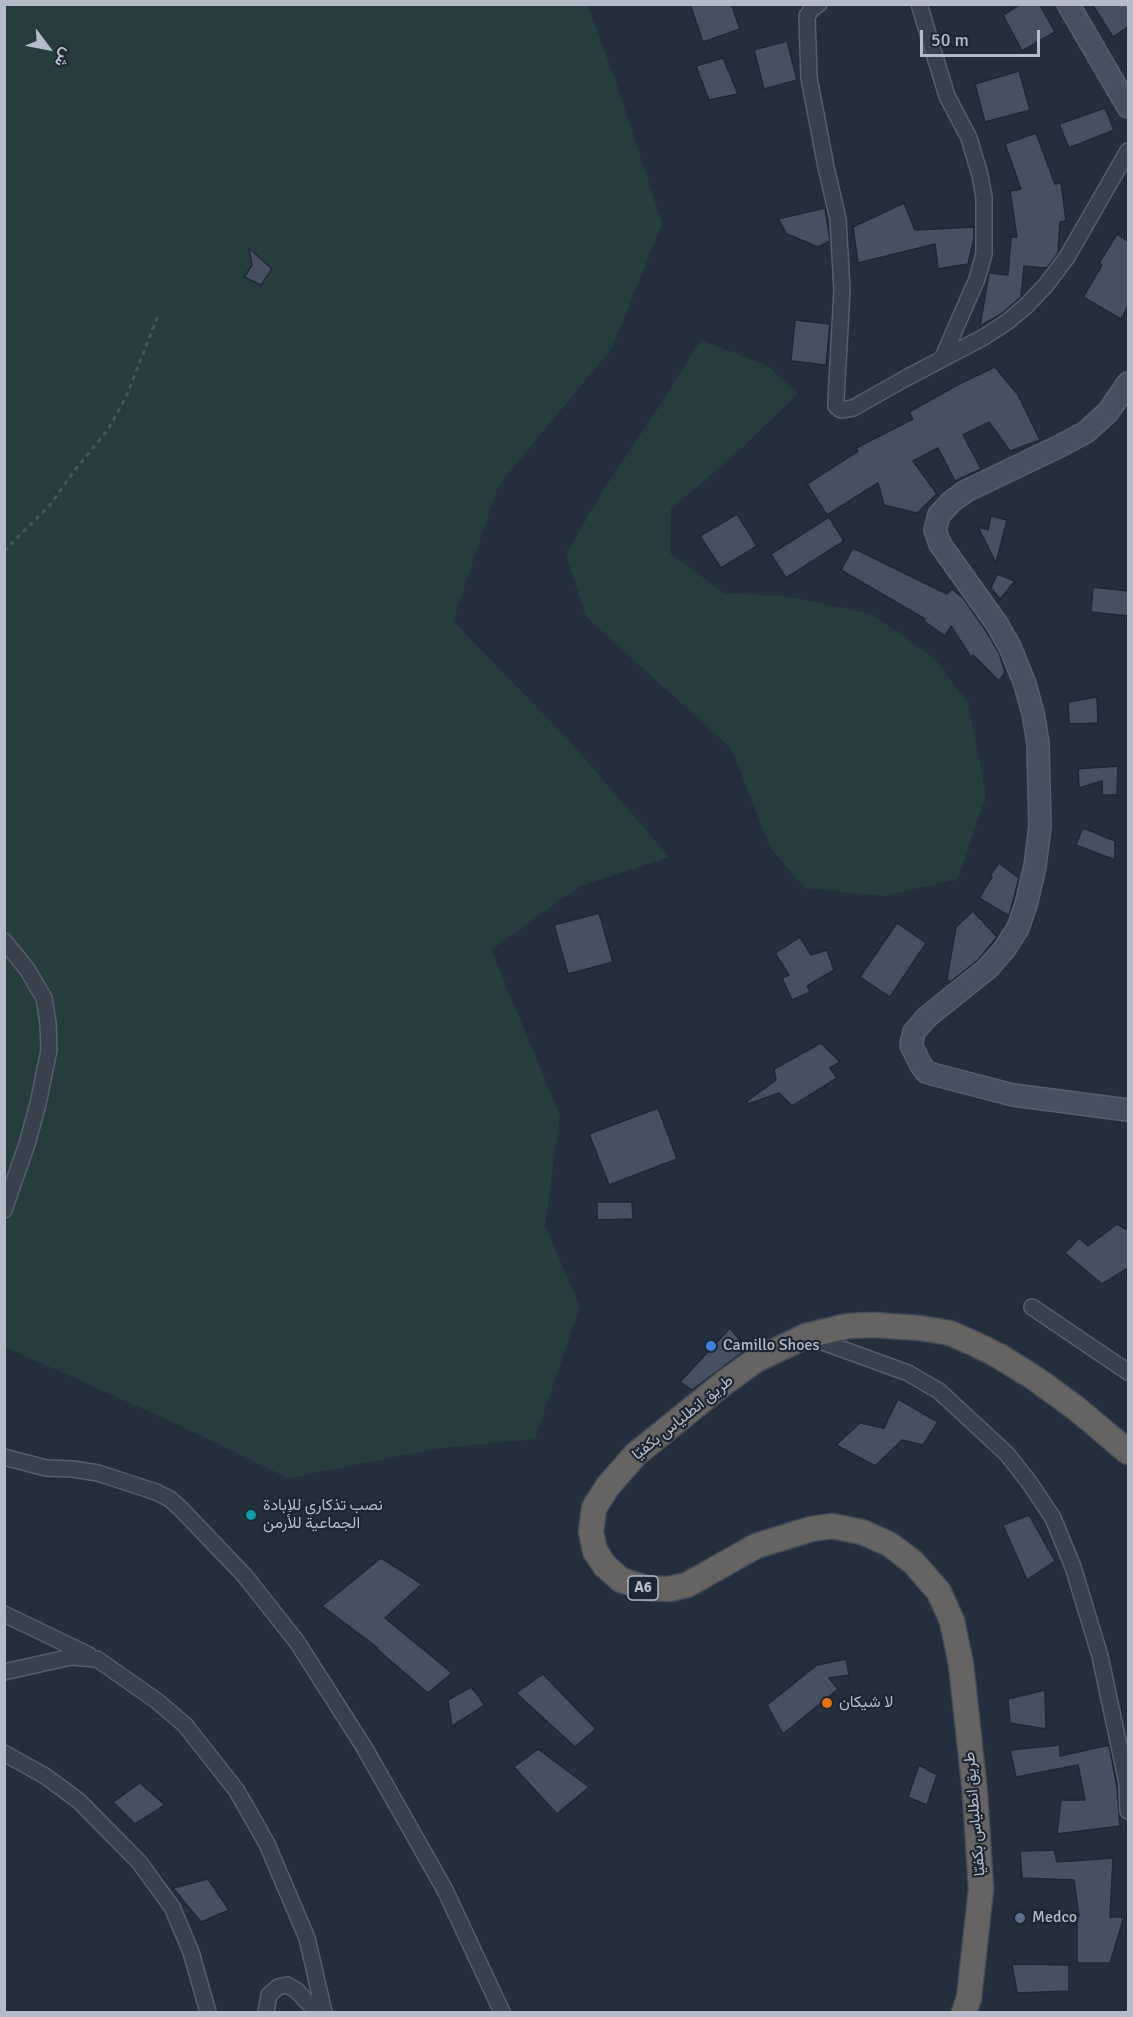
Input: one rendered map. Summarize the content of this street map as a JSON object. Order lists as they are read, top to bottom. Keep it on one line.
{"streets":{"highway":["طريق انطلياس بكفيّا","A6"]},"places":["Camillo Shoes","نصب تذكاري للإبادة الجماعية للأرمن","لا شيكان","Medco"],"scale_bar":"50 m","north":"bottom right"}
